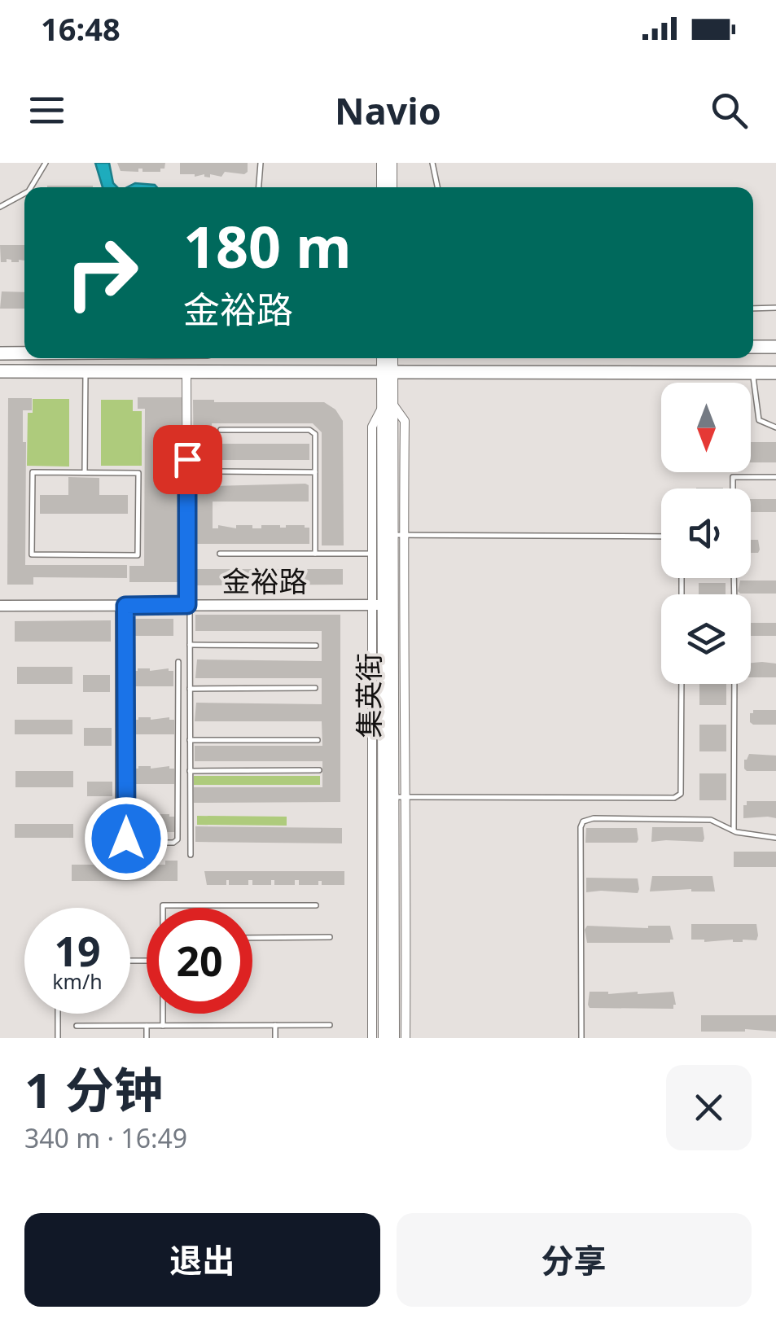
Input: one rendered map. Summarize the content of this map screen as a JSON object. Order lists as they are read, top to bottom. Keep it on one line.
{"streets":{"main road":["集英街"],"street":["金裕路"]},"crossings":[["金裕路","集英街"]],"north":"bottom","page":{"status":"16:48","header":"Navio","turn":["180 m","金裕路"],"speed":"19 km/h","limit":"20","heading":["1 分钟","340 m · 16:49"],"buttons":["退出","分享"]}}
